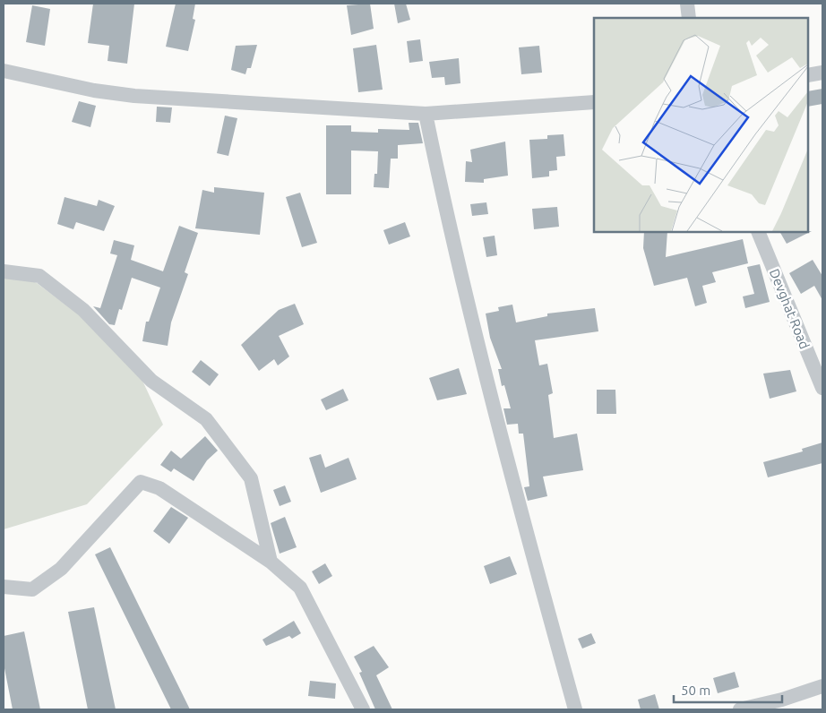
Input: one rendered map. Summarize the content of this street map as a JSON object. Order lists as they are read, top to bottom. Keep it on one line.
{"streets":{"street":["Devghat Road"]},"scale_bar":"50 m"}
